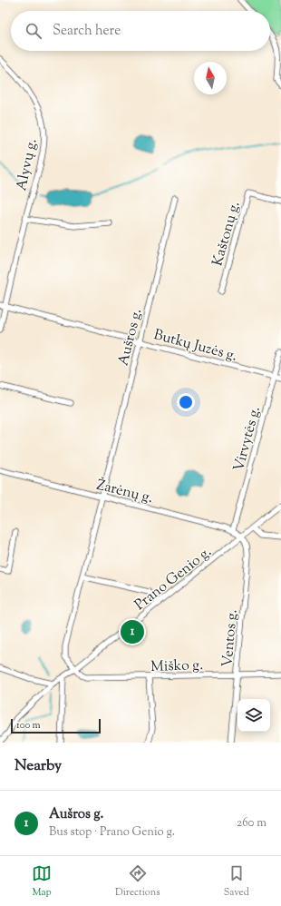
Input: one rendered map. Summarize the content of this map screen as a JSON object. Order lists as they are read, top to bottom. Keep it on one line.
{"streets":{"street":["Alyvų g.","Kaštonų g.","Aušros g.","Butkų Juzės g.","Virvytės g.","Žarėnų g.","Prano Genio g.","Ventos g.","Miško g."]},"crossings":[["Alyvų g.","Butkų Juzės g."],["Aušros g.","Butkų Juzės g."],["Aušros g.","Žarėnų g."],["Aušros g.","Prano Genio g."],["Aušros g.","Miško g."],["Butkų Juzės g.","Virvytės g."],["Virvytės g.","Žarėnų g."],["Žarėnų g.","Prano Genio g."],["Žarėnų g.","Ventos g."],["Prano Genio g.","Ventos g."],["Prano Genio g.","Miško g."],["Ventos g.","Miško g."]],"scale_bar":"100 m","north":"top","page":{"search":"Search here","pins":"1","scale":"100 m","heading":"Nearby","list":[{"mark":"1","name":"Aušros g.","note":"Bus stop · Prano Genio g.","value":"260 m"}],"nav":["Map","Directions","Saved"]}}
